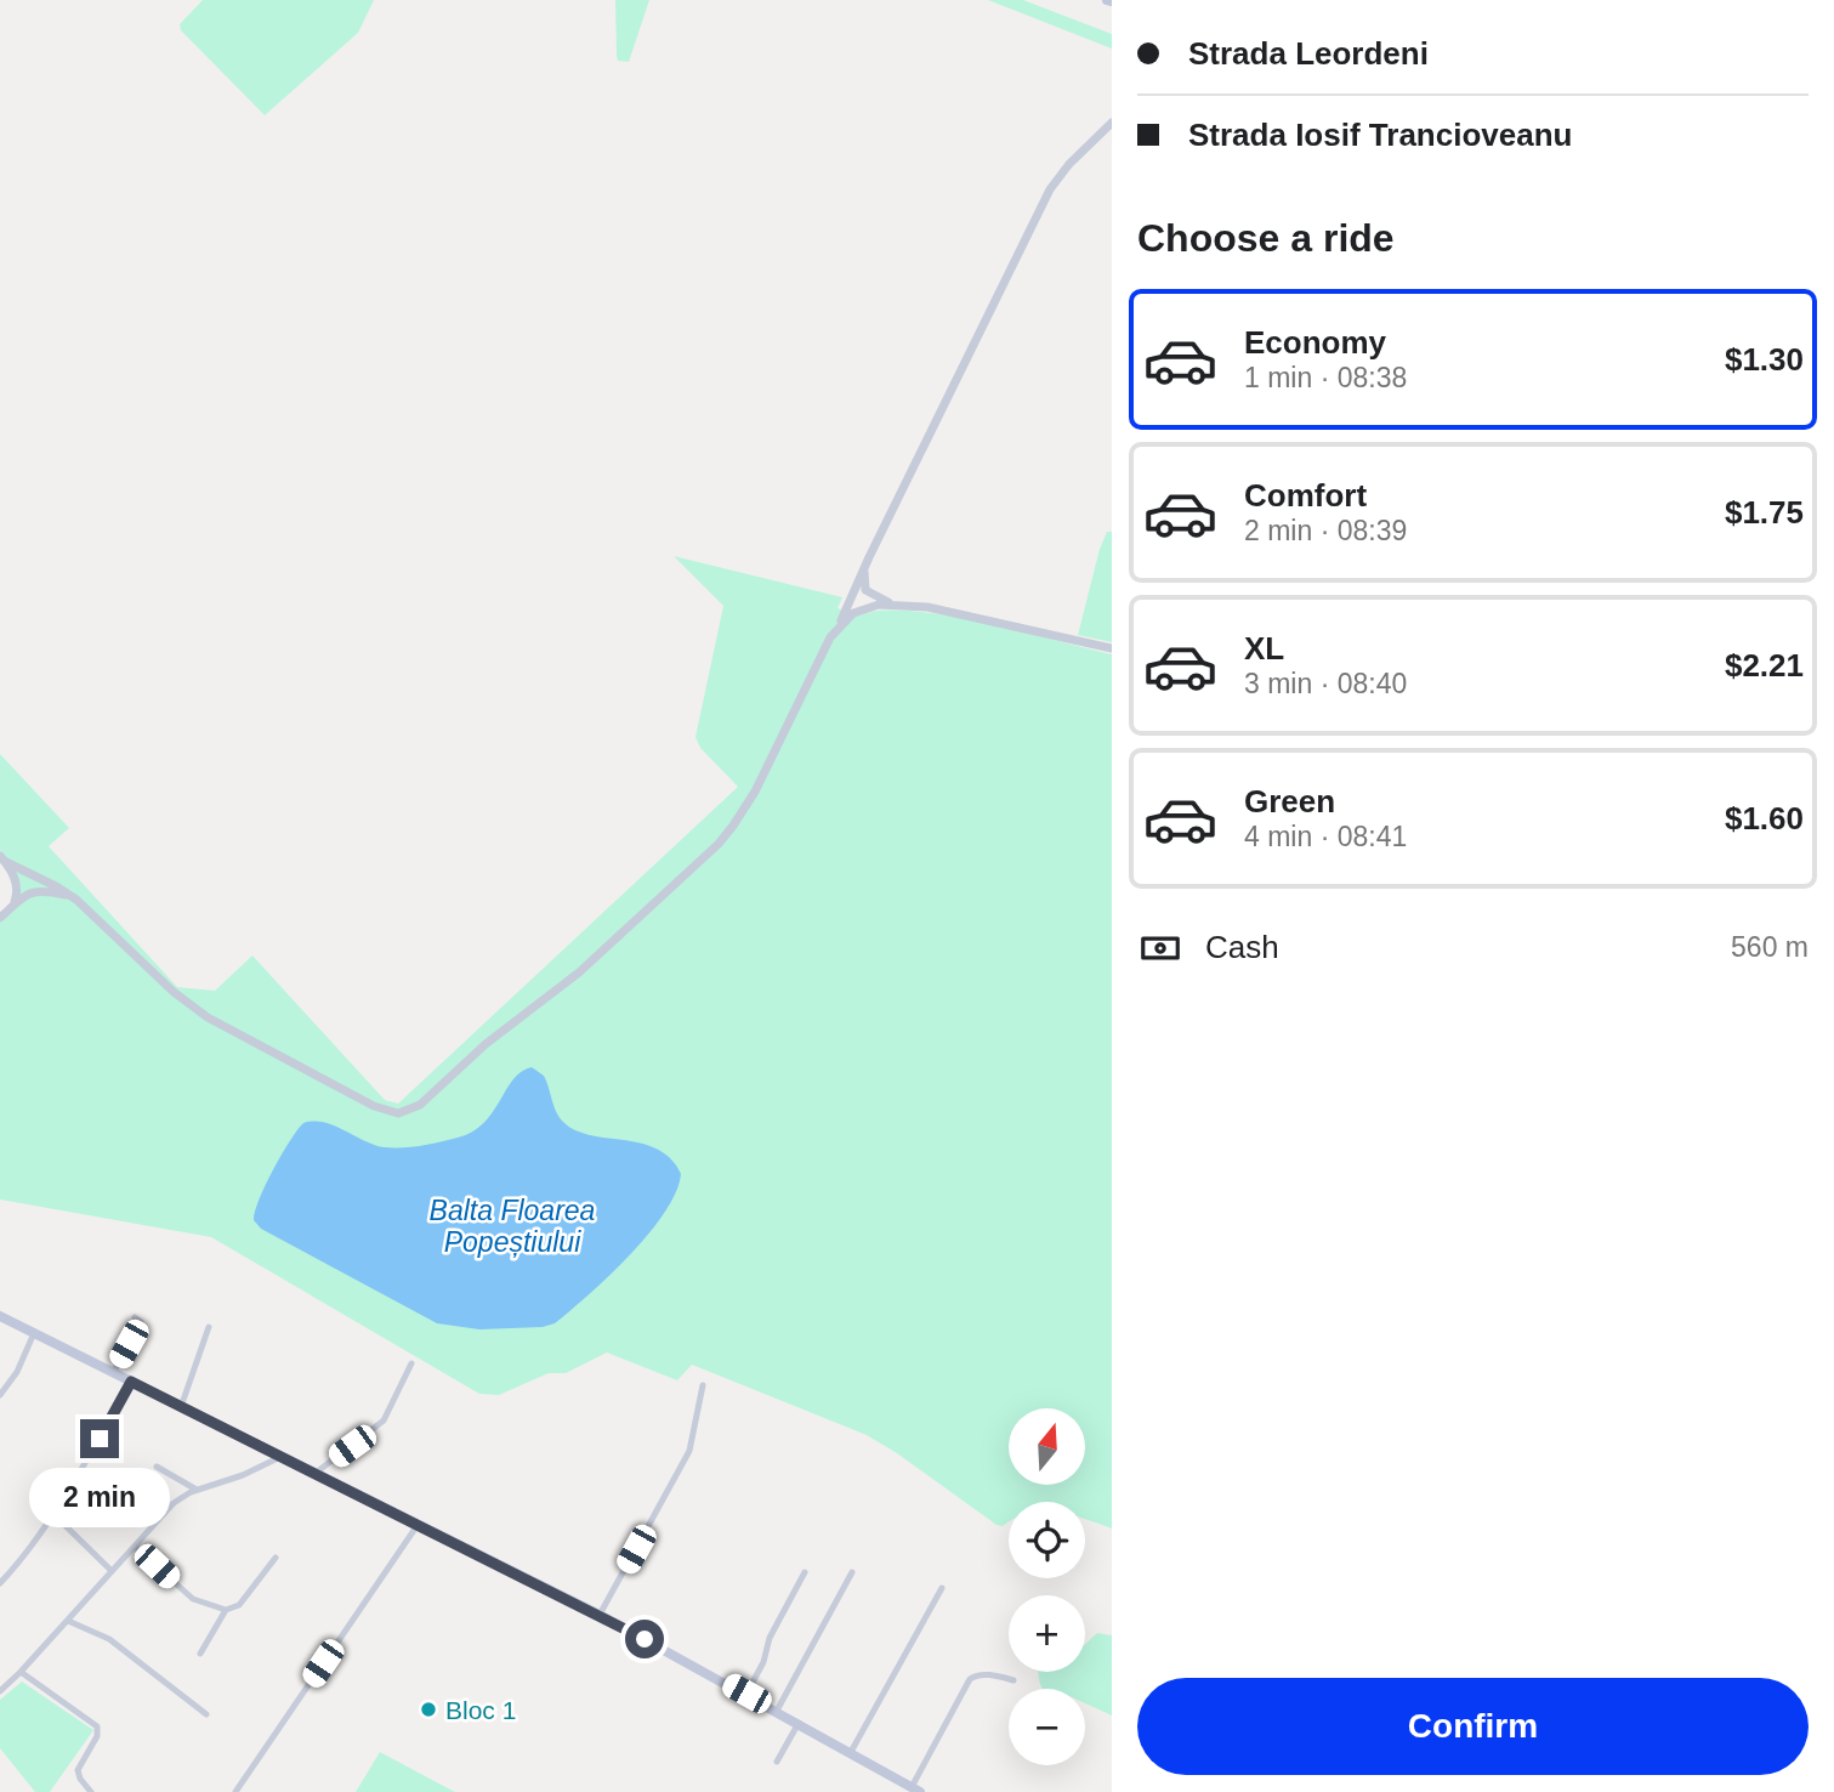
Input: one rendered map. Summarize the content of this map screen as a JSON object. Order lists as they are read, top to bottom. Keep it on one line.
{"water":["Balta Floarea Popeștiului"],"places":["Bloc 1"],"north":"top","page":{"banner":["Strada Leordeni","Strada Iosif Trancioveanu"],"heading":"Choose a ride","list":[{"name":"Economy","note":"1 min · 08:38","value":"$1.30"},{"name":"Comfort","note":"2 min · 08:39","value":"$1.75"},{"name":"XL","note":"3 min · 08:40","value":"$2.21"},{"name":"Green","note":"4 min · 08:41","value":"$1.60"}],"pay":["Cash","560 m"],"map_buttons":["+","−"],"bubble":"2 min","buttons":"Confirm"}}
